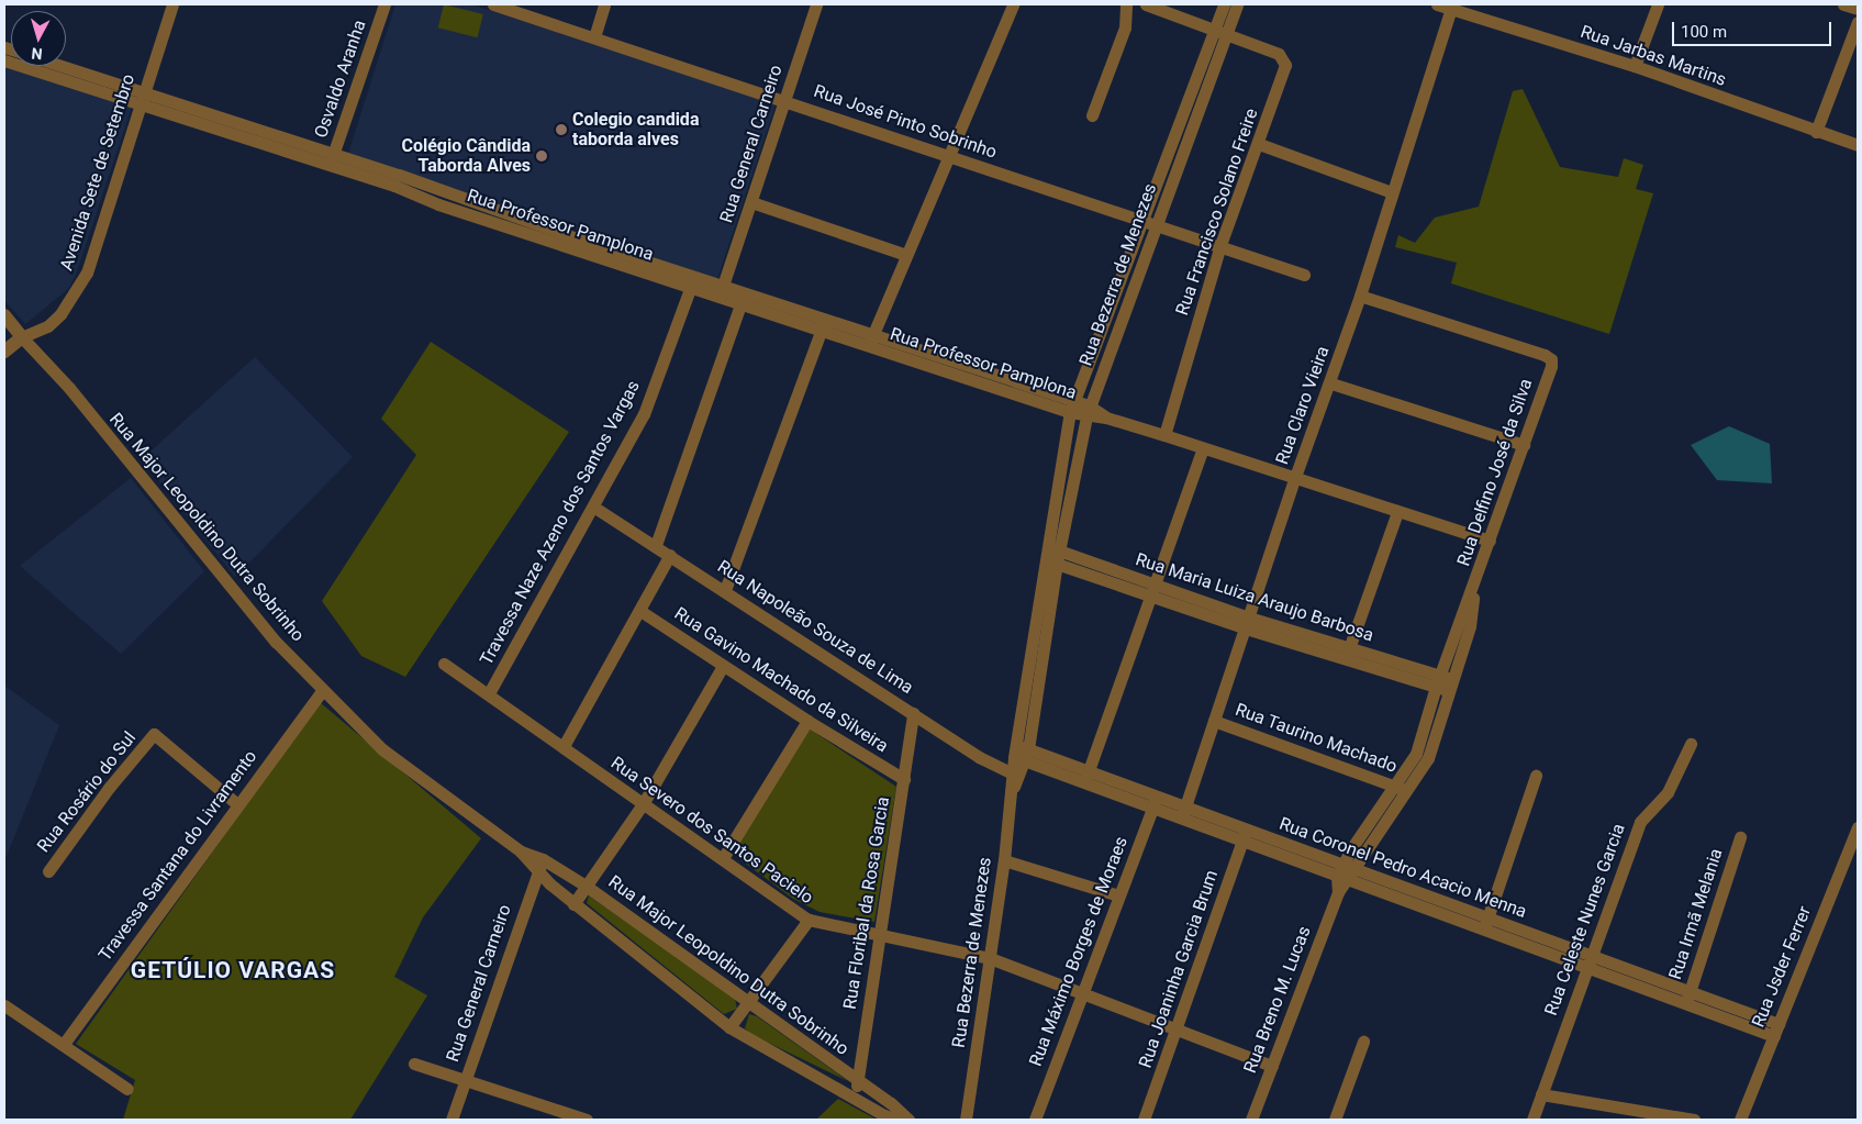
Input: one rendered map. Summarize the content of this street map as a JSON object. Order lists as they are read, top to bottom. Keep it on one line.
{"streets":{"street":["Rua Jarbas Martins","Osvaldo Aranha","Rua José Pinto Sobrinho","Rua General Carneiro","Avenida Sete de Setembro","Rua Francisco Solano Freire","Rua Professor Pamplona","Rua Bezerra de Menezes","Rua Claro Vieira","Rua Delfino José da Silva","Travessa Naze Azeno dos Santos Vargas","Rua Major Leopoldino Dutra Sobrinho","Rua Maria Luiza Araujo Barbosa","Rua Napoleão Souza de Lima","Rua Gavino Machado da Silveira","Rua Taurino Machado","Rua Rosário do Sul","Rua Severo dos Santos Pacielo","Travessa Santana do Livramento","Rua Coronel Pedro Acacio Menna","Rua Floribal da Rosa Garcia","Rua Irmã Melania","Rua Celeste Nunes Garcia","Rua Máximo Borges de Moraes","Rua Jsder Ferrer","Rua Joaninha Garcia Brum","Rua Breno M. Lucas"]},"crossings":[["Rua Jarbas Martins","Rua Claro Vieira"],["Osvaldo Aranha","Rua Professor Pamplona"],["Rua José Pinto Sobrinho","Rua General Carneiro"],["Rua José Pinto Sobrinho","Rua Francisco Solano Freire"],["Rua José Pinto Sobrinho","Rua Bezerra de Menezes"],["Rua General Carneiro","Rua Professor Pamplona"],["Rua General Carneiro","Rua Major Leopoldino Dutra Sobrinho"],["Avenida Sete de Setembro","Rua Professor Pamplona"],["Avenida Sete de Setembro","Rua Major Leopoldino Dutra Sobrinho"],["Rua Francisco Solano Freire","Rua Professor Pamplona"],["Rua Francisco Solano Freire","Rua Bezerra de Menezes"],["Rua Professor Pamplona","Rua Bezerra de Menezes"],["Rua Professor Pamplona","Rua Claro Vieira"],["Rua Professor Pamplona","Rua Delfino José da Silva"],["Rua Professor Pamplona","Travessa Naze Azeno dos Santos Vargas"],["Rua Bezerra de Menezes","Rua Maria Luiza Araujo Barbosa"],["Rua Bezerra de Menezes","Rua Napoleão Souza de Lima"],["Rua Bezerra de Menezes","Rua Severo dos Santos Pacielo"],["Rua Bezerra de Menezes","Rua Coronel Pedro Acacio Menna"],["Rua Claro Vieira","Rua Delfino José da Silva"],["Rua Claro Vieira","Rua Maria Luiza Araujo Barbosa"],["Rua Claro Vieira","Rua Taurino Machado"],["Rua Claro Vieira","Rua Coronel Pedro Acacio Menna"],["Rua Delfino José da Silva","Rua Maria Luiza Araujo Barbosa"],["Rua Delfino José da Silva","Rua Taurino Machado"],["Rua Delfino José da Silva","Rua Coronel Pedro Acacio Menna"],["Rua Delfino José da Silva","Rua Breno M. Lucas"],["Travessa Naze Azeno dos Santos Vargas","Rua Napoleão Souza de Lima"],["Travessa Naze Azeno dos Santos Vargas","Rua Severo dos Santos Pacielo"],["Rua Major Leopoldino Dutra Sobrinho","Travessa Santana do Livramento"],["Rua Major Leopoldino Dutra Sobrinho","Rua Floribal da Rosa Garcia"],["Rua Napoleão Souza de Lima","Rua Floribal da Rosa Garcia"],["Rua Gavino Machado da Silveira","Rua Floribal da Rosa Garcia"],["Rua Rosário do Sul","Travessa Santana do Livramento"],["Rua Severo dos Santos Pacielo","Rua Floribal da Rosa Garcia"],["Rua Severo dos Santos Pacielo","Rua Máximo Borges de Moraes"],["Rua Severo dos Santos Pacielo","Rua Joaninha Garcia Brum"],["Rua Severo dos Santos Pacielo","Rua Breno M. Lucas"],["Rua Coronel Pedro Acacio Menna","Rua Irmã Melania"],["Rua Coronel Pedro Acacio Menna","Rua Celeste Nunes Garcia"],["Rua Coronel Pedro Acacio Menna","Rua Máximo Borges de Moraes"],["Rua Coronel Pedro Acacio Menna","Rua Jsder Ferrer"],["Rua Coronel Pedro Acacio Menna","Rua Joaninha Garcia Brum"],["Rua Coronel Pedro Acacio Menna","Rua Breno M. Lucas"]],"districts":["GETÚLIO VARGAS"],"places":["Colegio candida taborda alves","Colégio Cândida Taborda Alves"],"scale_bar":"100 m","north":"bottom"}
